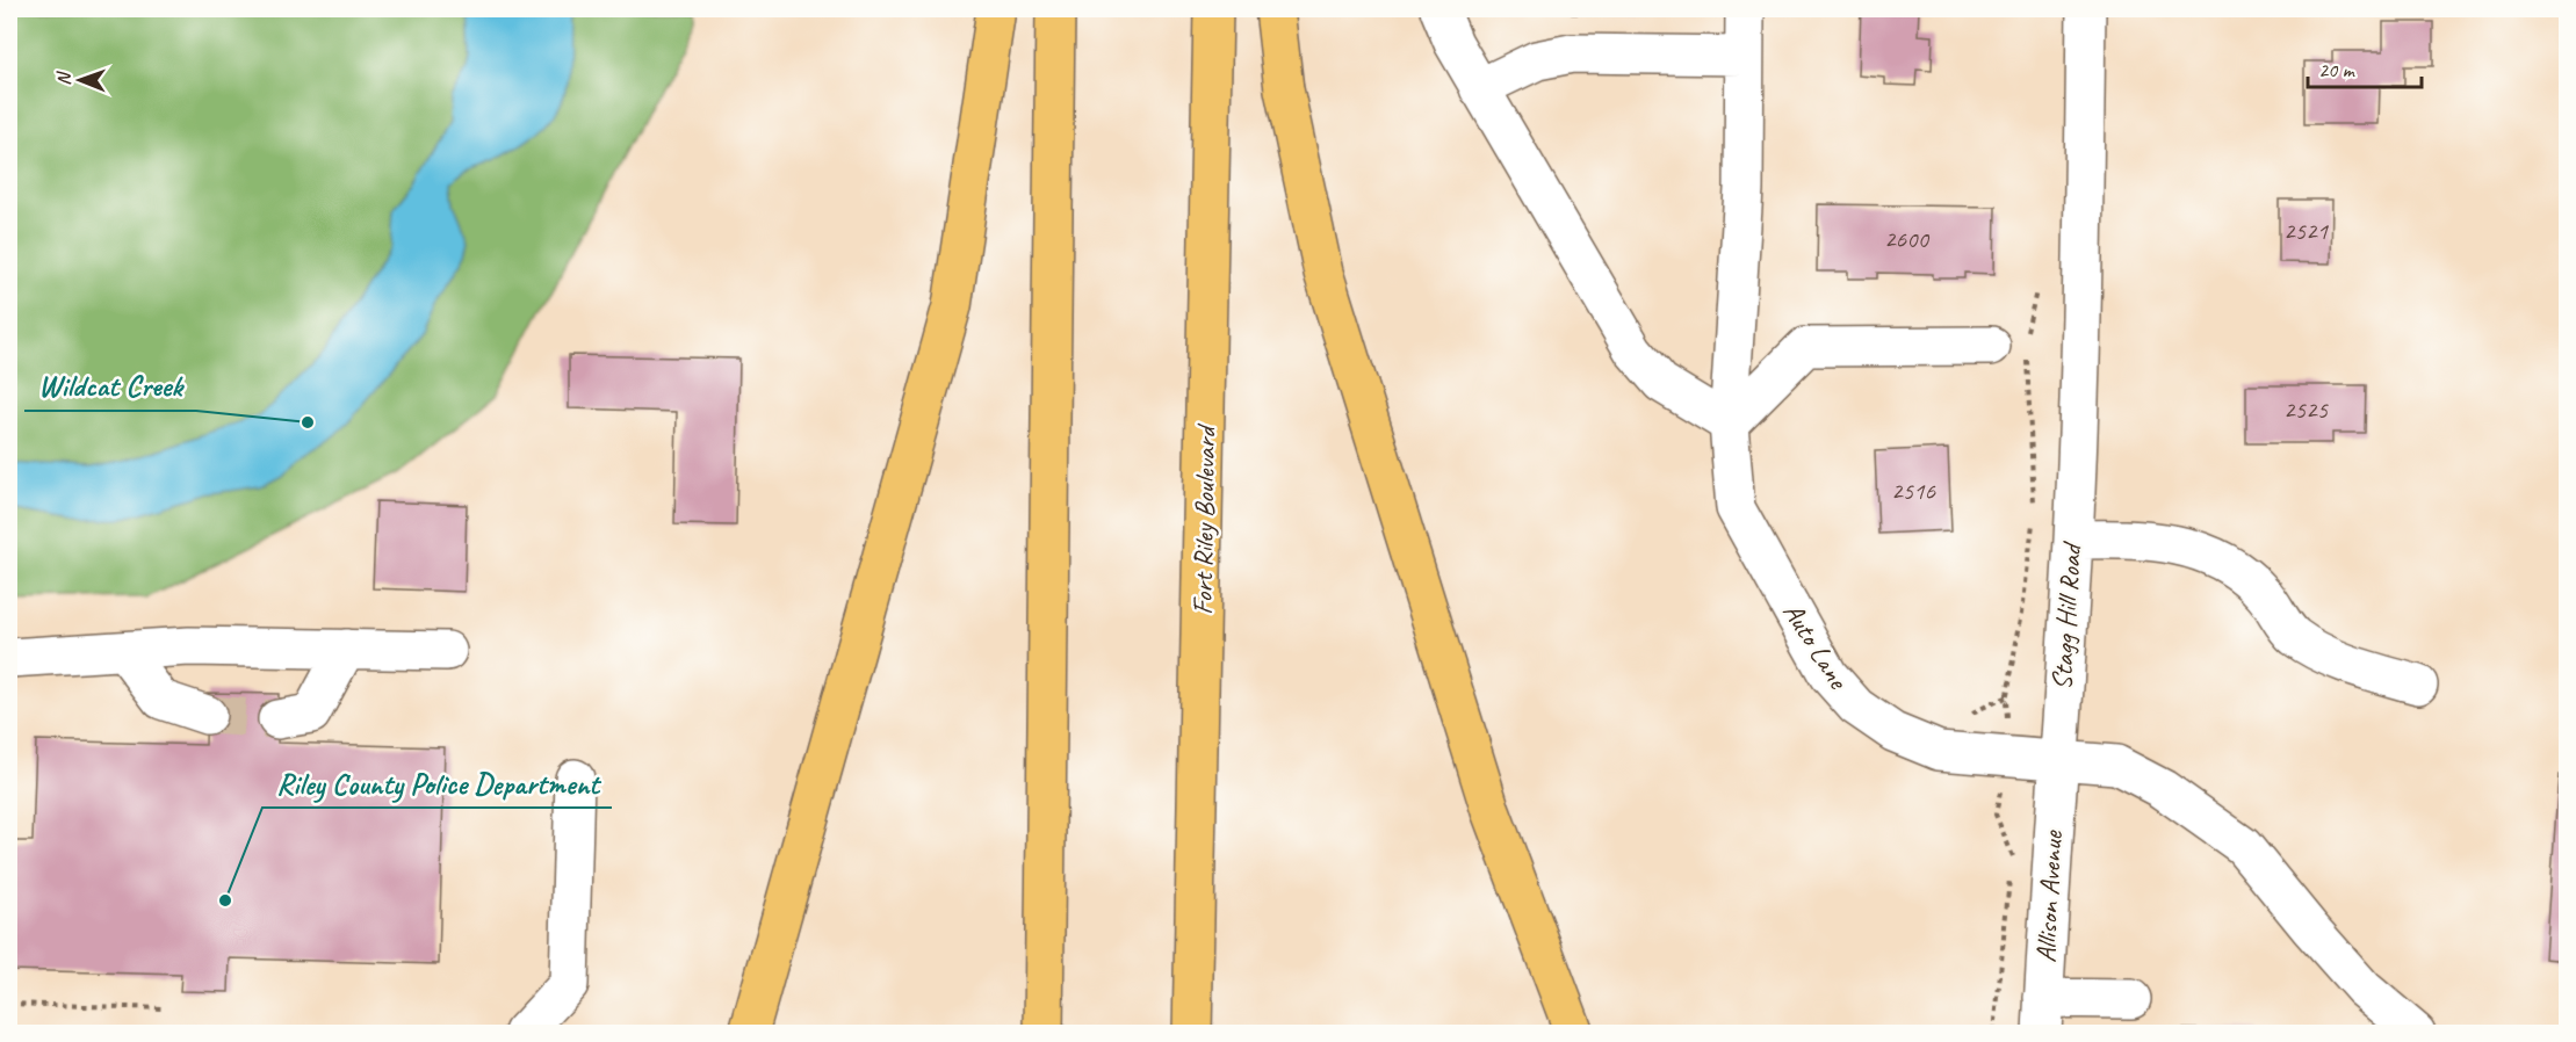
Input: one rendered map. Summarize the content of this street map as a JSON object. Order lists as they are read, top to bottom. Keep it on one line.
{"streets":{"highway":["Fort Riley Boulevard"],"street":["Stagg Hill Road","Auto Lane","Allison Avenue"]},"crossings":[["Stagg Hill Road","Auto Lane"],["Stagg Hill Road","Allison Avenue"],["Auto Lane","Allison Avenue"]],"places":["Wildcat Creek","Riley County Police Department"],"house_numbers":["2521","2600","2525","2516"],"scale_bar":"20 m","north":"left"}
